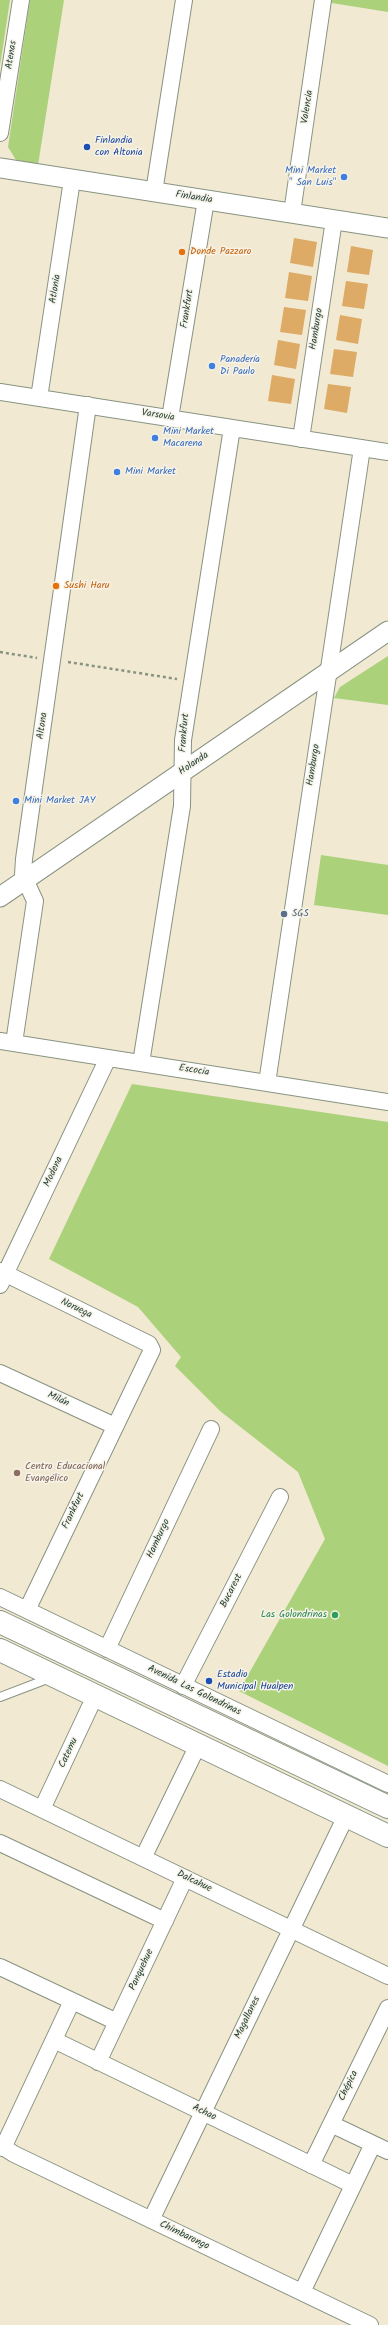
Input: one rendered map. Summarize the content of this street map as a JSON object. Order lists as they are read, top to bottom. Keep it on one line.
{"streets":{"street":["Atenas","Valencia","Finlandia","Atlonia","Frankfurt","Hamburgo","Varsovia","Altona","Holanda","Escocia","Modena","Noruega","Milán","Bucarest","Avenida Las Golondrinas","Catemu","Dalcahue","Panquehue","Magallanes","Chépica","Achao","Chimbarongo"]},"crossings":[["Valencia","Finlandia"],["Finlandia","Atlonia"],["Finlandia","Frankfurt"],["Finlandia","Hamburgo"],["Atlonia","Varsovia"],["Frankfurt","Varsovia"],["Frankfurt","Holanda"],["Frankfurt","Escocia"],["Frankfurt","Noruega"],["Frankfurt","Milán"],["Frankfurt","Avenida Las Golondrinas"],["Hamburgo","Varsovia"],["Hamburgo","Holanda"],["Hamburgo","Escocia"],["Hamburgo","Avenida Las Golondrinas"],["Varsovia","Altona"],["Altona","Holanda"],["Altona","Escocia"],["Escocia","Modena"],["Modena","Noruega"],["Bucarest","Avenida Las Golondrinas"],["Catemu","Dalcahue"],["Dalcahue","Panquehue"],["Dalcahue","Magallanes"],["Panquehue","Achao"],["Magallanes","Achao"],["Magallanes","Chimbarongo"],["Chépica","Achao"]],"places":["Finlandia con Altonia","Mini Market \" San Luis\"","Donde Pazzaro","Panadería Di Paulo","Mini Market Macarena","Mini Market","Sushi Haru","Mini Market JAY","SGS","Centro Educacional Evangélico","Las Golondrinas","Estadio Municipal Hualpen"]}
